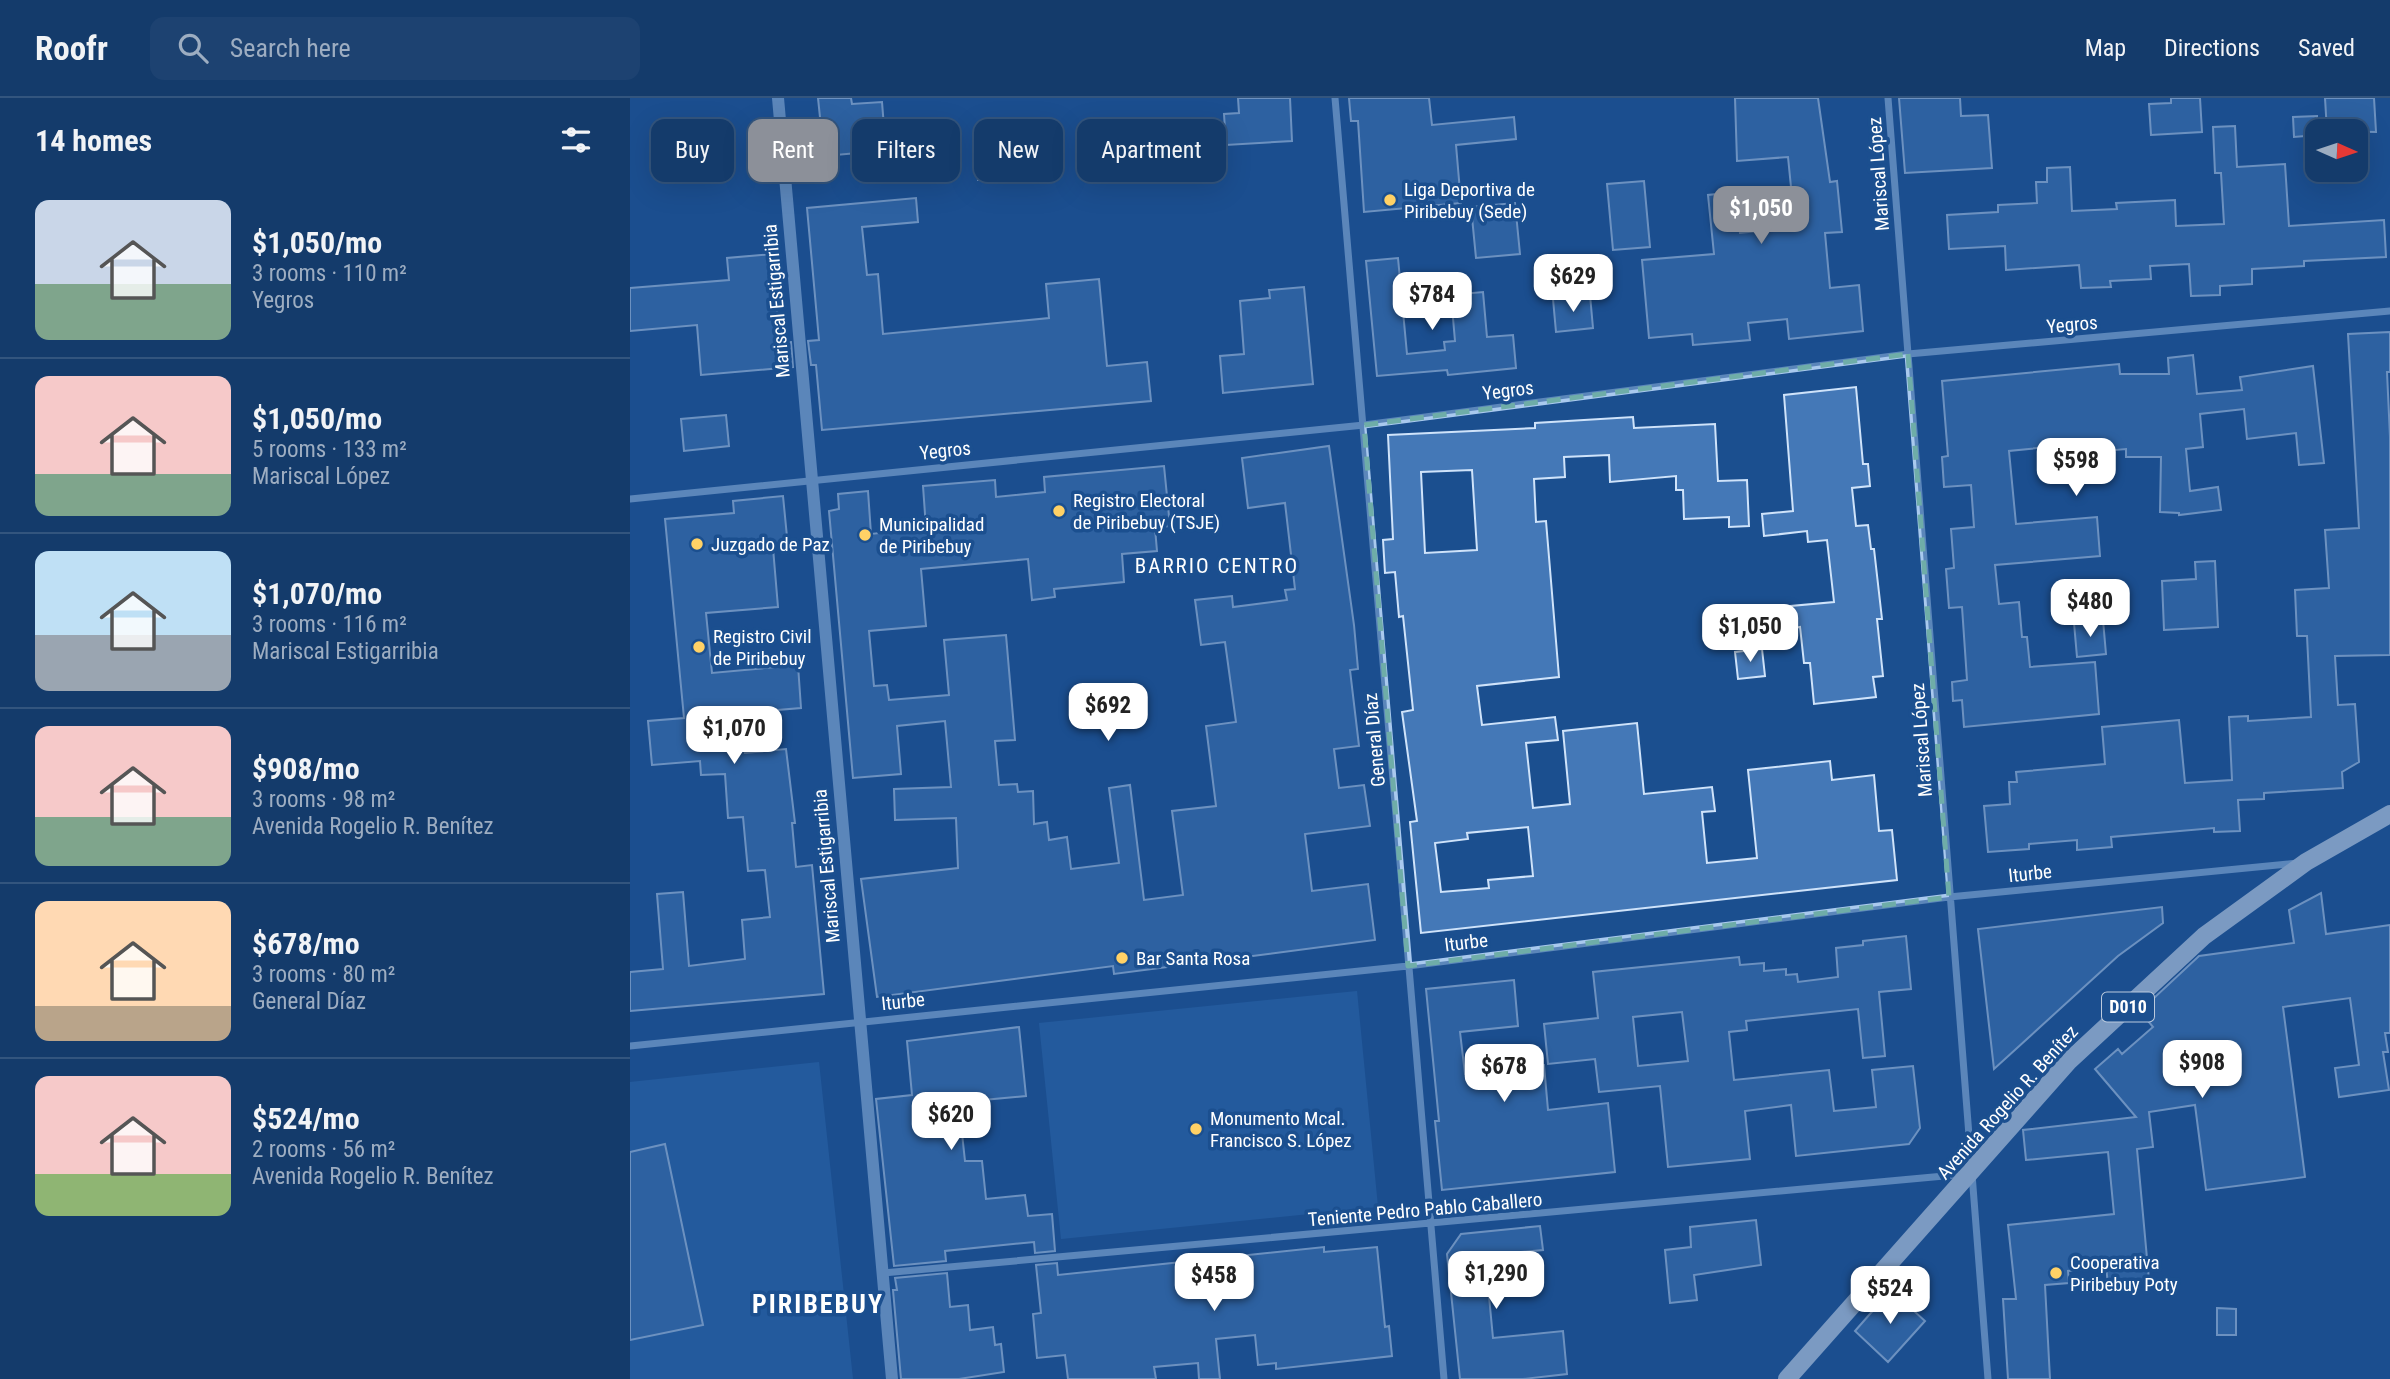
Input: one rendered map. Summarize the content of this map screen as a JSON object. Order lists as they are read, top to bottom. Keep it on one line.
{"streets":{"main road":["D010","Avenida Rogelio R. Benítez"],"street":["Mariscal López","Mariscal Estigarribia","Yegros","General Díaz","Iturbe","Teniente Pedro Pablo Caballero"]},"crossings":[["Mariscal López","Yegros"],["Mariscal López","Iturbe"],["Mariscal López","Avenida Rogelio R. Benítez"],["Mariscal López","Teniente Pedro Pablo Caballero"],["Mariscal Estigarribia","Yegros"],["Mariscal Estigarribia","Iturbe"],["Mariscal Estigarribia","Teniente Pedro Pablo Caballero"],["Yegros","General Díaz"],["General Díaz","Iturbe"],["General Díaz","Teniente Pedro Pablo Caballero"],["Iturbe","Avenida Rogelio R. Benítez"],["Avenida Rogelio R. Benítez","Teniente Pedro Pablo Caballero"]],"districts":["BARRIO CENTRO","PIRIBEBUY"],"places":["Liga Deportiva de Piribebuy (Sede)","Registro Electoral de Piribebuy (TSJE)","Municipalidad de Piribebuy","Juzgado de Paz","Registro Civil de Piribebuy","Bar Santa Rosa","Monumento Mcal. Francisco S. López","Cooperativa Piribebuy Poty"],"north":"right","page":{"header":"Roofr","search":"Search here","nav":["Map","Directions","Saved"],"heading":"14 homes","chip":["Buy","Rent","Filters","New","Apartment"],"list":[{"name":"$1,050/mo","note":"3 rooms · 110 m² · Yegros"},{"name":"$1,050/mo","note":"5 rooms · 133 m² · Mariscal López"},{"name":"$1,070/mo","note":"3 rooms · 116 m² · Mariscal Estigarribia"},{"name":"$908/mo","note":"3 rooms · 98 m² · Avenida Rogelio R. Benítez"},{"name":"$678/mo","note":"3 rooms · 80 m² · General Díaz"},{"name":"$524/mo","note":"2 rooms · 56 m² · Avenida Rogelio R. Benítez"}],"price":["$1,050","$629","$784","$598","$480","$1,050","$692","$1,070","$908","$678","$620","$1,290","$458","$524"]}}
